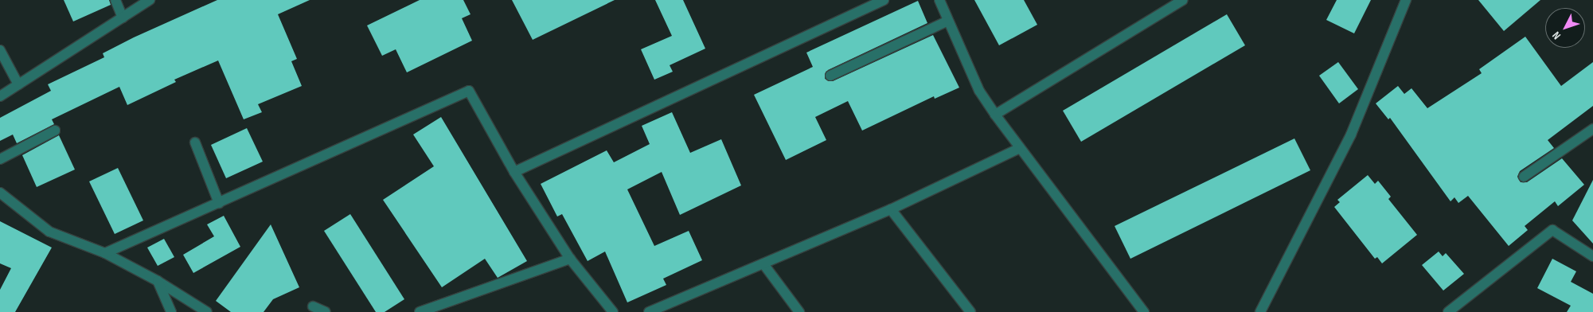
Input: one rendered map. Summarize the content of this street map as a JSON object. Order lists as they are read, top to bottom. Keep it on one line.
{"north":"bottom left"}
